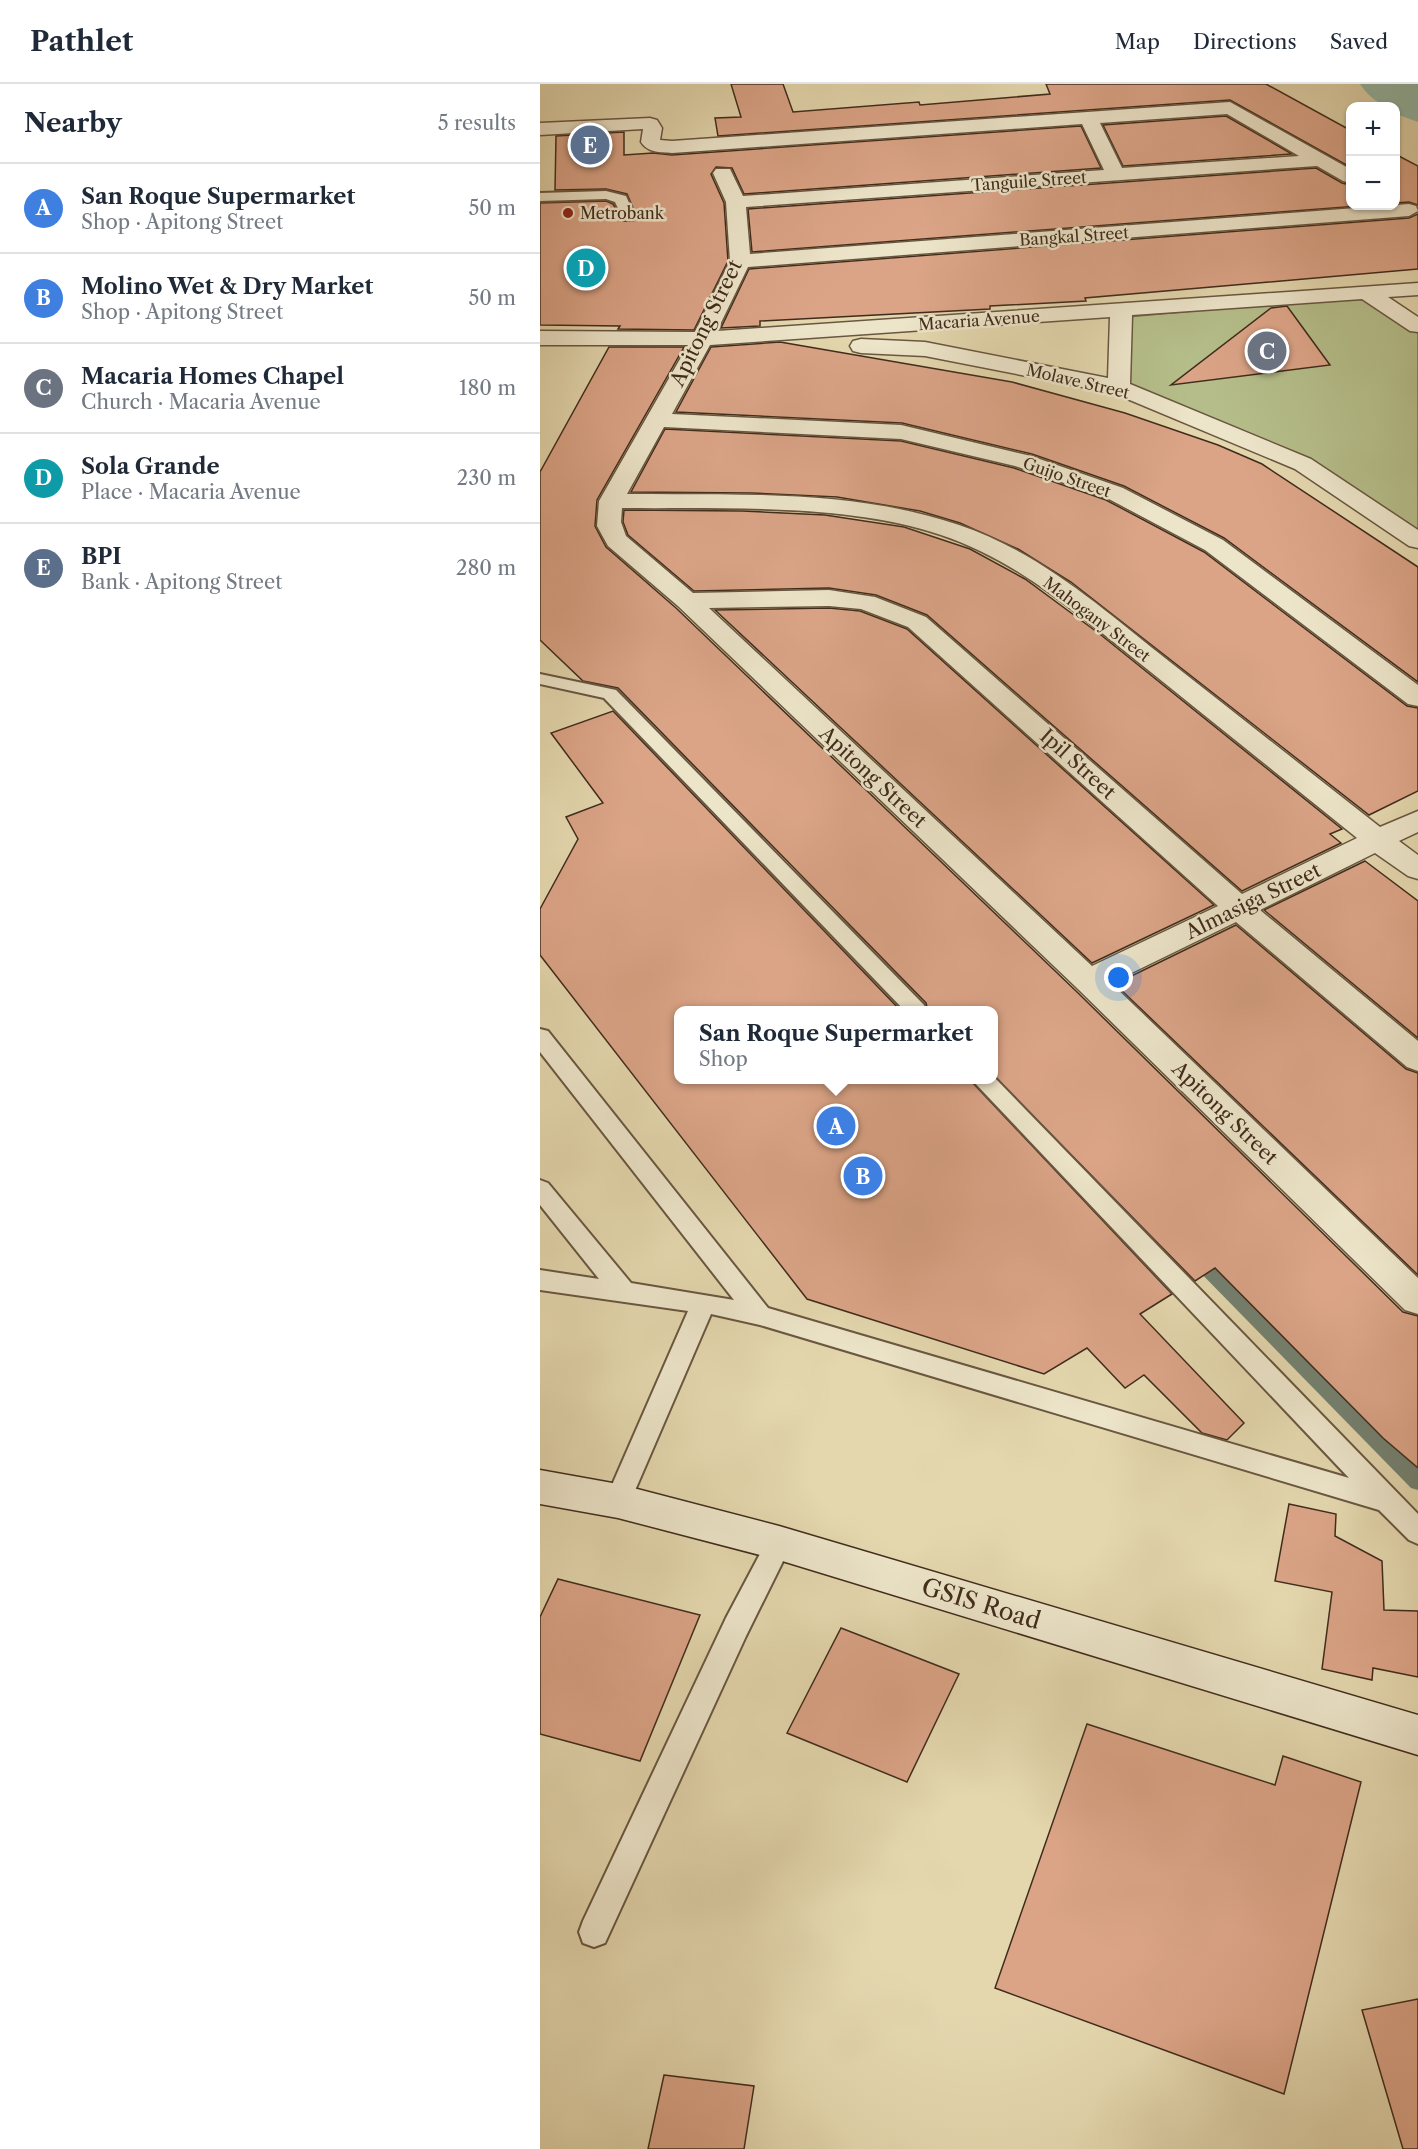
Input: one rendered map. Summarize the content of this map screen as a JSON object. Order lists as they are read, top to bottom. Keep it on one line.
{"streets":{"street":["Tanguile Street","Bangkal Street","Macaria Avenue","Apitong Street","Molave Street","Guijo Street","Mahogany Street","Ipil Street","Almasiga Street","GSIS Road"]},"crossings":[["Tanguile Street","Apitong Street"],["Bangkal Street","Apitong Street"],["Macaria Avenue","Apitong Street"],["Macaria Avenue","Molave Street"],["Apitong Street","Molave Street"],["Apitong Street","Guijo Street"],["Apitong Street","Mahogany Street"],["Apitong Street","Ipil Street"],["Apitong Street","Almasiga Street"],["Mahogany Street","Almasiga Street"],["Ipil Street","Almasiga Street"]],"places":["Metrobank"],"page":{"header":"Pathlet","nav":["Map","Directions","Saved"],"heading":["Nearby","5 results"],"map_buttons":["+","−"],"pins":["E","D","C","A","B"],"list":[{"mark":"A","name":"San Roque Supermarket","note":"Shop · Apitong Street","value":"50 m"},{"mark":"B","name":"Molino Wet & Dry Market","note":"Shop · Apitong Street","value":"50 m"},{"mark":"C","name":"Macaria Homes Chapel","note":"Church · Macaria Avenue","value":"180 m"},{"mark":"D","name":"Sola Grande","note":"Place · Macaria Avenue","value":"230 m"},{"mark":"E","name":"BPI","note":"Bank · Apitong Street","value":"280 m"}],"popup":["San Roque Supermarket","Shop"]}}
